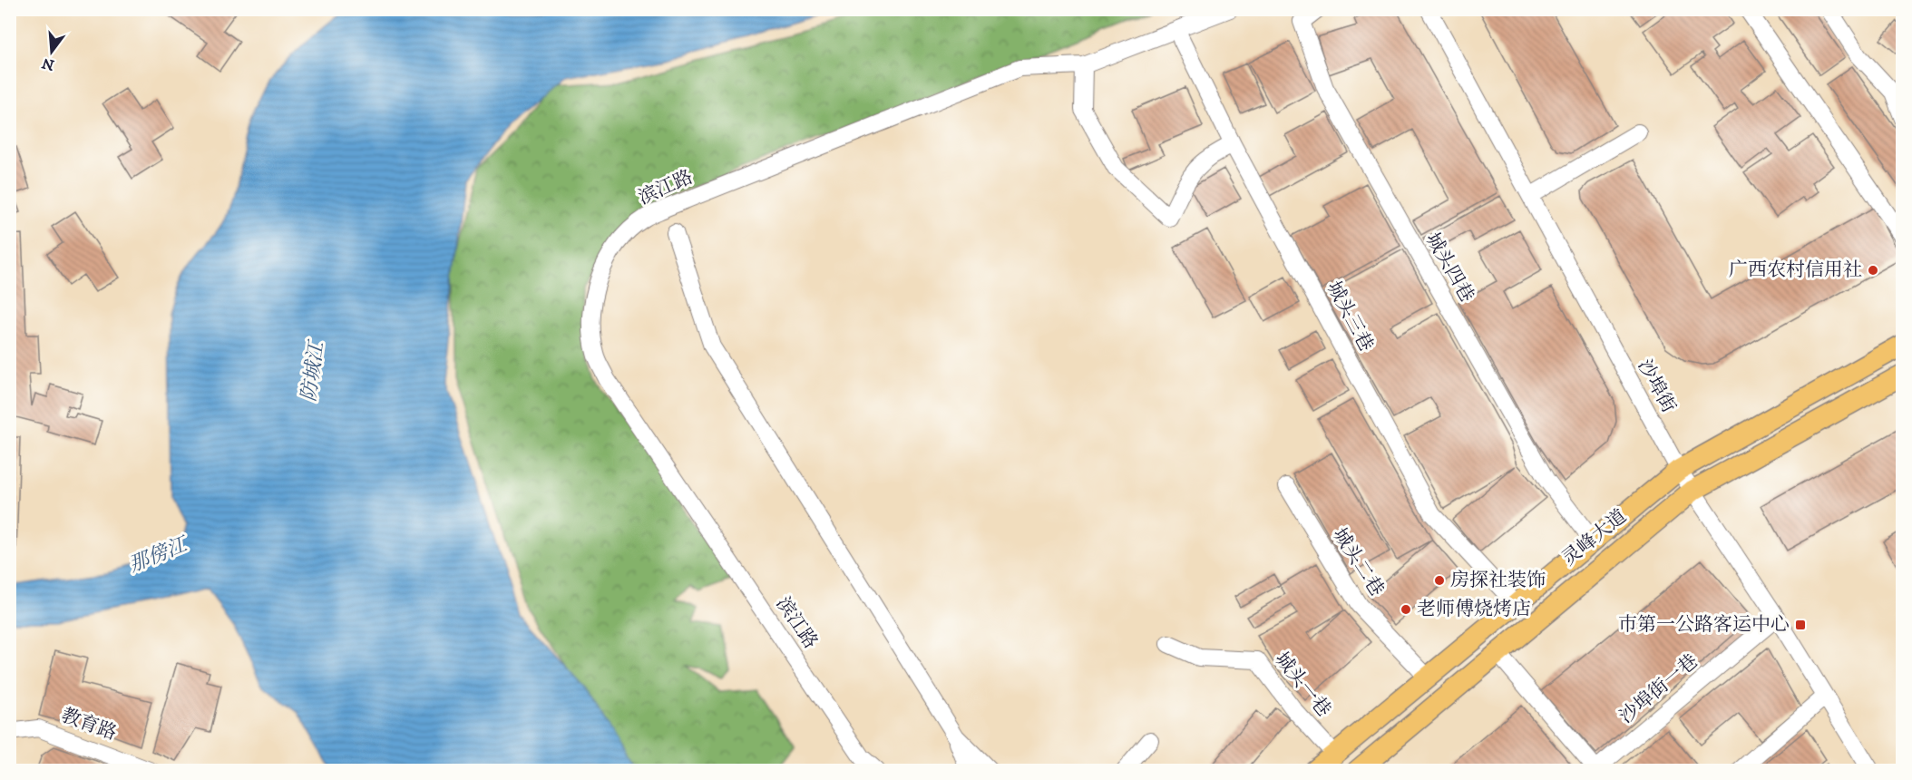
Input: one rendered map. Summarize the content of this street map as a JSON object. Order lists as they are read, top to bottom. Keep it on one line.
{"streets":{"main road":["灵峰大道"],"street":["滨江路","城头四巷","城头三巷","沙埠街","城头二巷","城头一巷","沙埠街一巷","教育路"]},"crossings":[["滨江路","城头三巷"],["城头四巷","灵峰大道"],["城头三巷","灵峰大道"],["沙埠街","灵峰大道"],["沙埠街","沙埠街一巷"],["灵峰大道","城头二巷"],["灵峰大道","城头一巷"]],"water":["防城江","那傍江"],"places":{"other":["广西农村信用社","房探社装饰","老师傅烧烤店"],"transit":["巿第一公路客运中心"]},"north":"bottom"}
